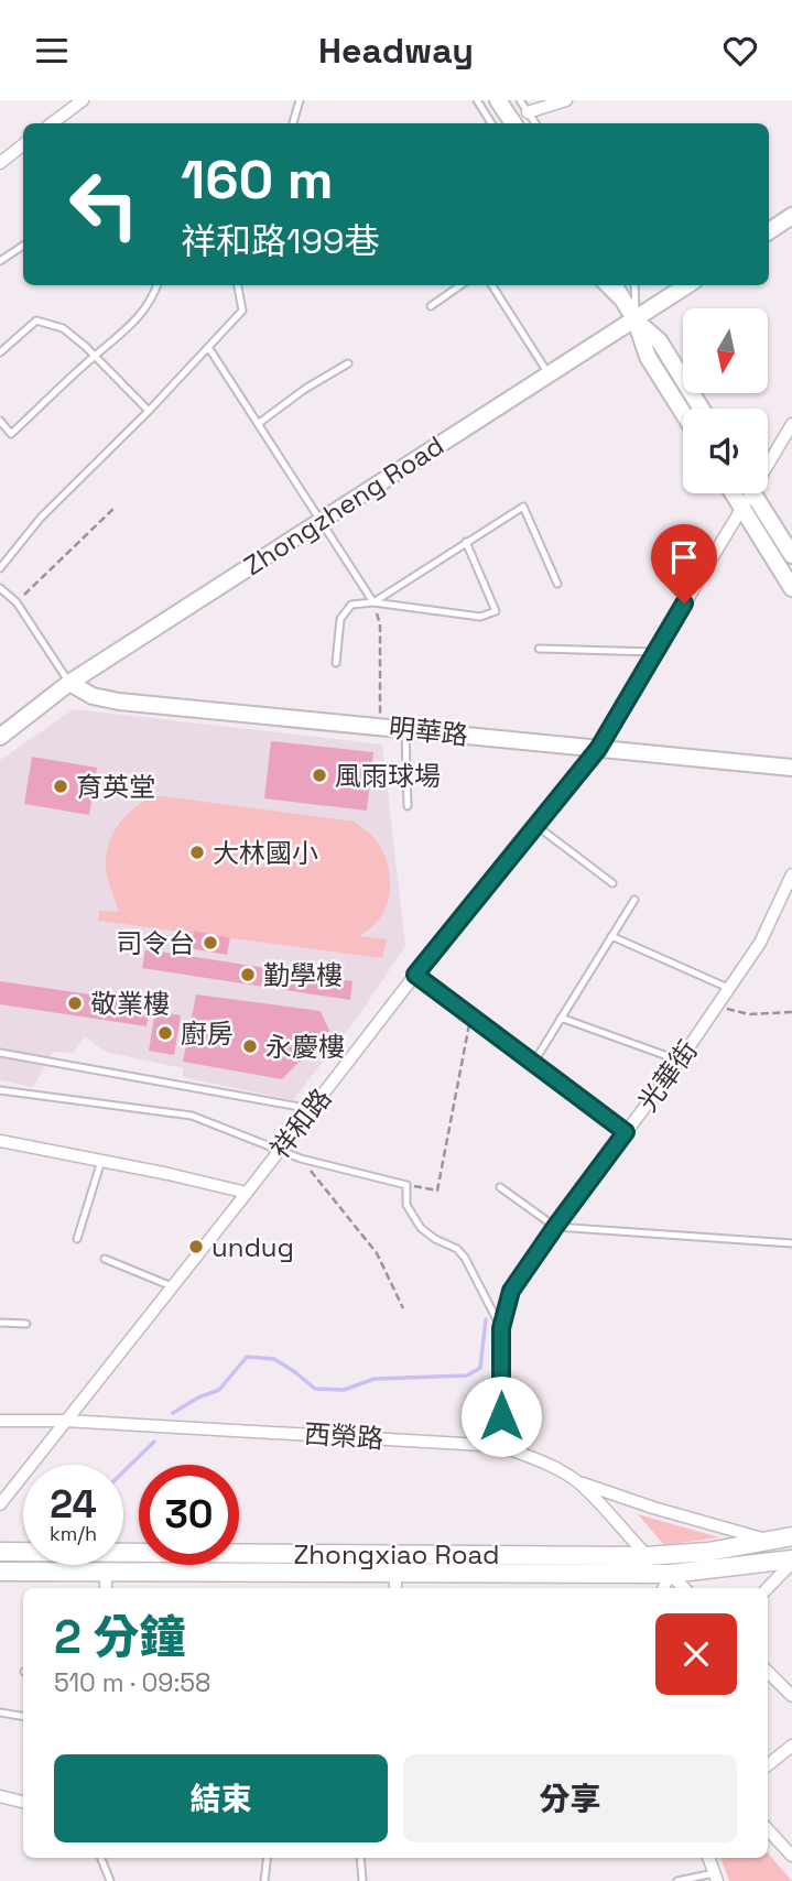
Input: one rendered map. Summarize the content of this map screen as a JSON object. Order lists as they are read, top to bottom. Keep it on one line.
{"streets":{"main road":["Zhongxiao Road"],"street":["Zhongzheng Road","明華路","光華街","祥和路","西榮路"]},"crossings":[["Zhongzheng Road","明華路"],["明華路","祥和路"],["光華街","西榮路"],["祥和路","西榮路"],["西榮路","Zhongxiao Road"]],"places":["風雨球場","育英堂","大林國小","司令台","勤學樓","敬業樓","廚房","永慶樓","undug"],"north":"bottom","page":{"header":"Headway","turn":["160 m","祥和路199巷"],"speed":"24 km/h","limit":"30","heading":["2 分鐘","510 m · 09:58"],"buttons":["結束","分享"]}}
